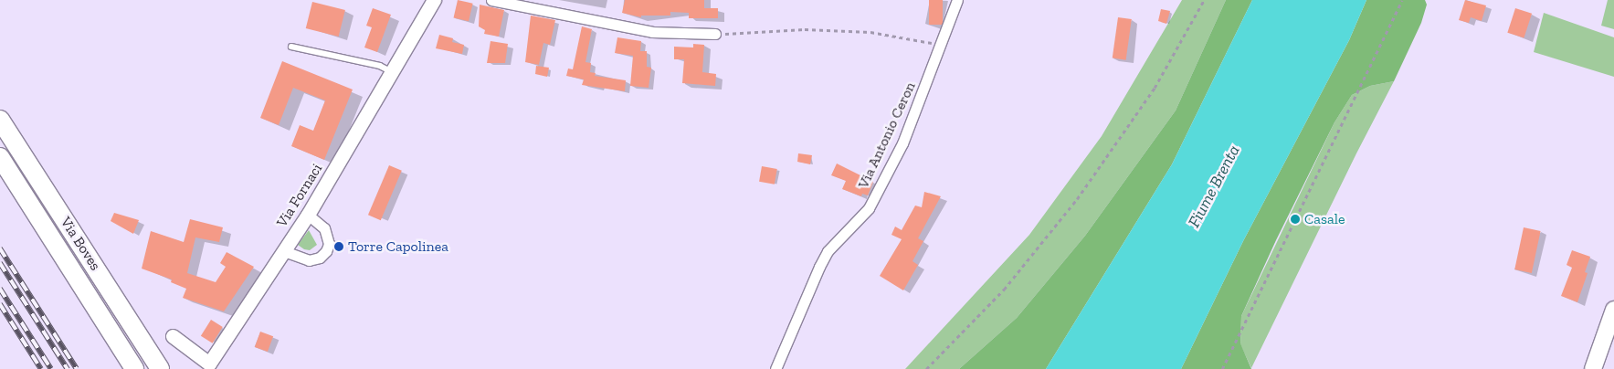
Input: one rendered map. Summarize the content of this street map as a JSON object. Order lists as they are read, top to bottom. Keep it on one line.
{"streets":{"highway":["Via Boves"],"street":["Via Antonio Ceron","Via Fornaci"]},"water":["Fiume Brenta"],"places":["Casale","Torre Capolinea"]}
